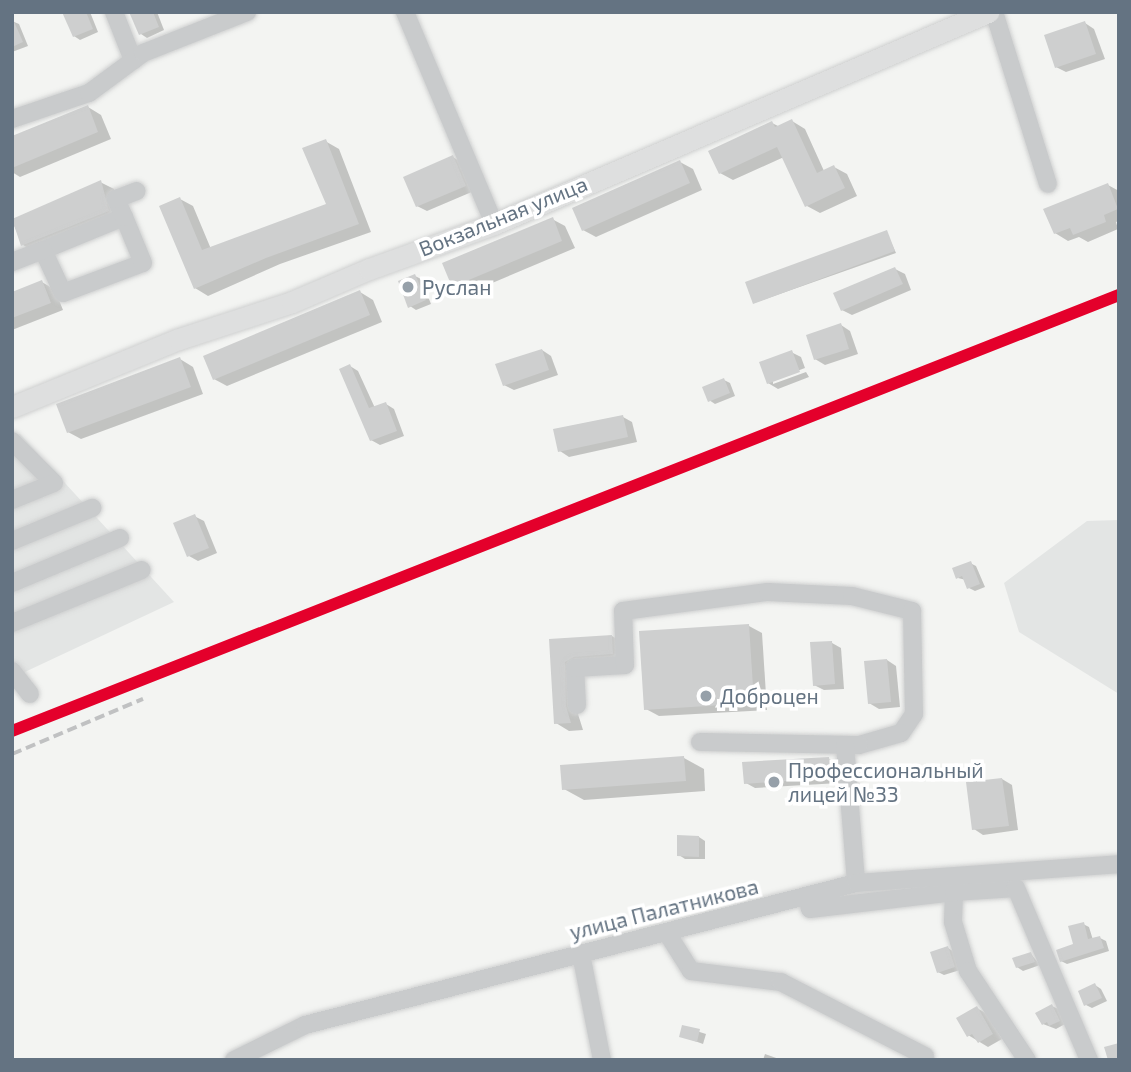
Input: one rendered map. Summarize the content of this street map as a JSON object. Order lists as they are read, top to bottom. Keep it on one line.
{"streets":{"main road":["Вокзальная улица"],"street":["улица Палатникова"]},"places":["Руслан","Доброцен","Профессиональный лицей №33"]}
